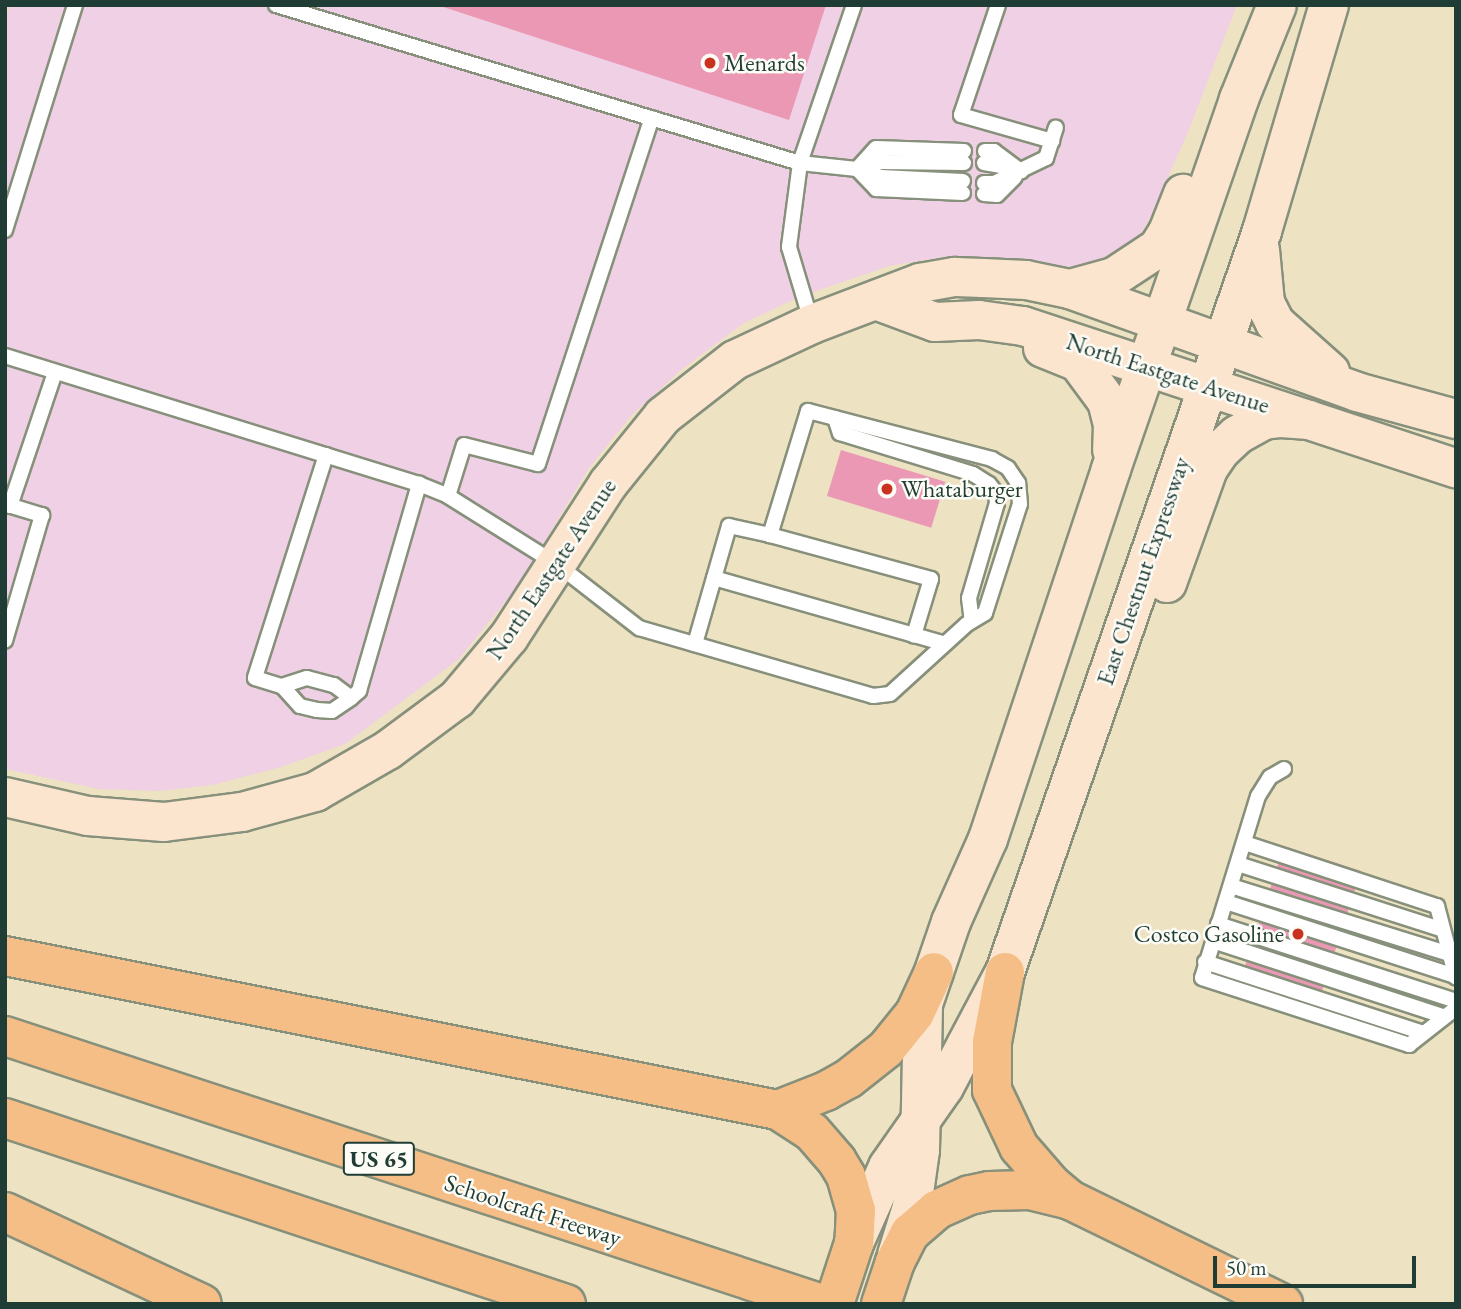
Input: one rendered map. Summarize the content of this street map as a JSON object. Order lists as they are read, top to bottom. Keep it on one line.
{"streets":{"main road":["East Chestnut Expressway","US 65","Schoolcraft Freeway"],"street":["North Eastgate Avenue"]},"crossings":[["North Eastgate Avenue","East Chestnut Expressway"]],"places":["Menards","Whataburger","Costco Gasoline"],"scale_bar":"50 m"}
